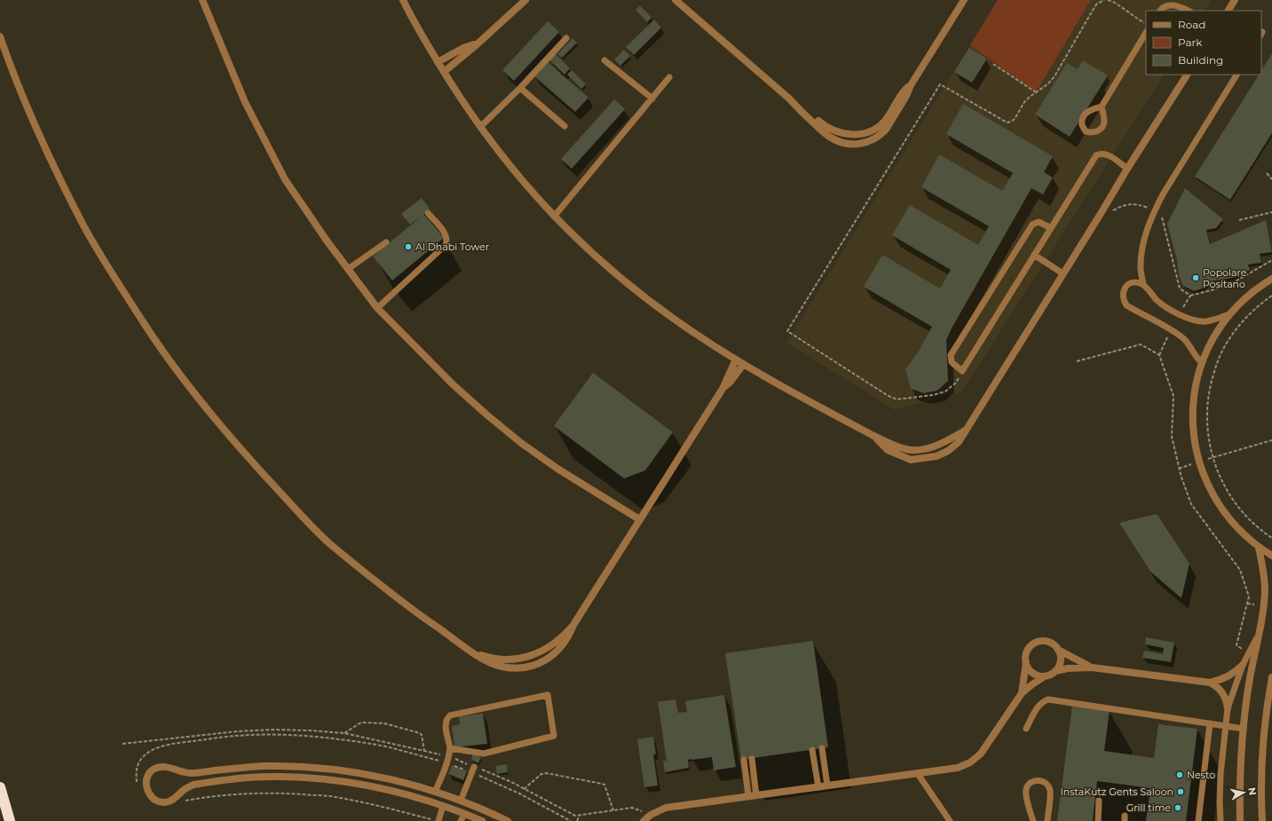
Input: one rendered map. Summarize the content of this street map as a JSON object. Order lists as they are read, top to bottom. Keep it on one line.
{"places":["Al Dhabi Tower","Popolare Positano","Nesto","InstaKutz Gents Saloon","Grill time"],"legend":["Road","Park","Building"],"north":"right"}
